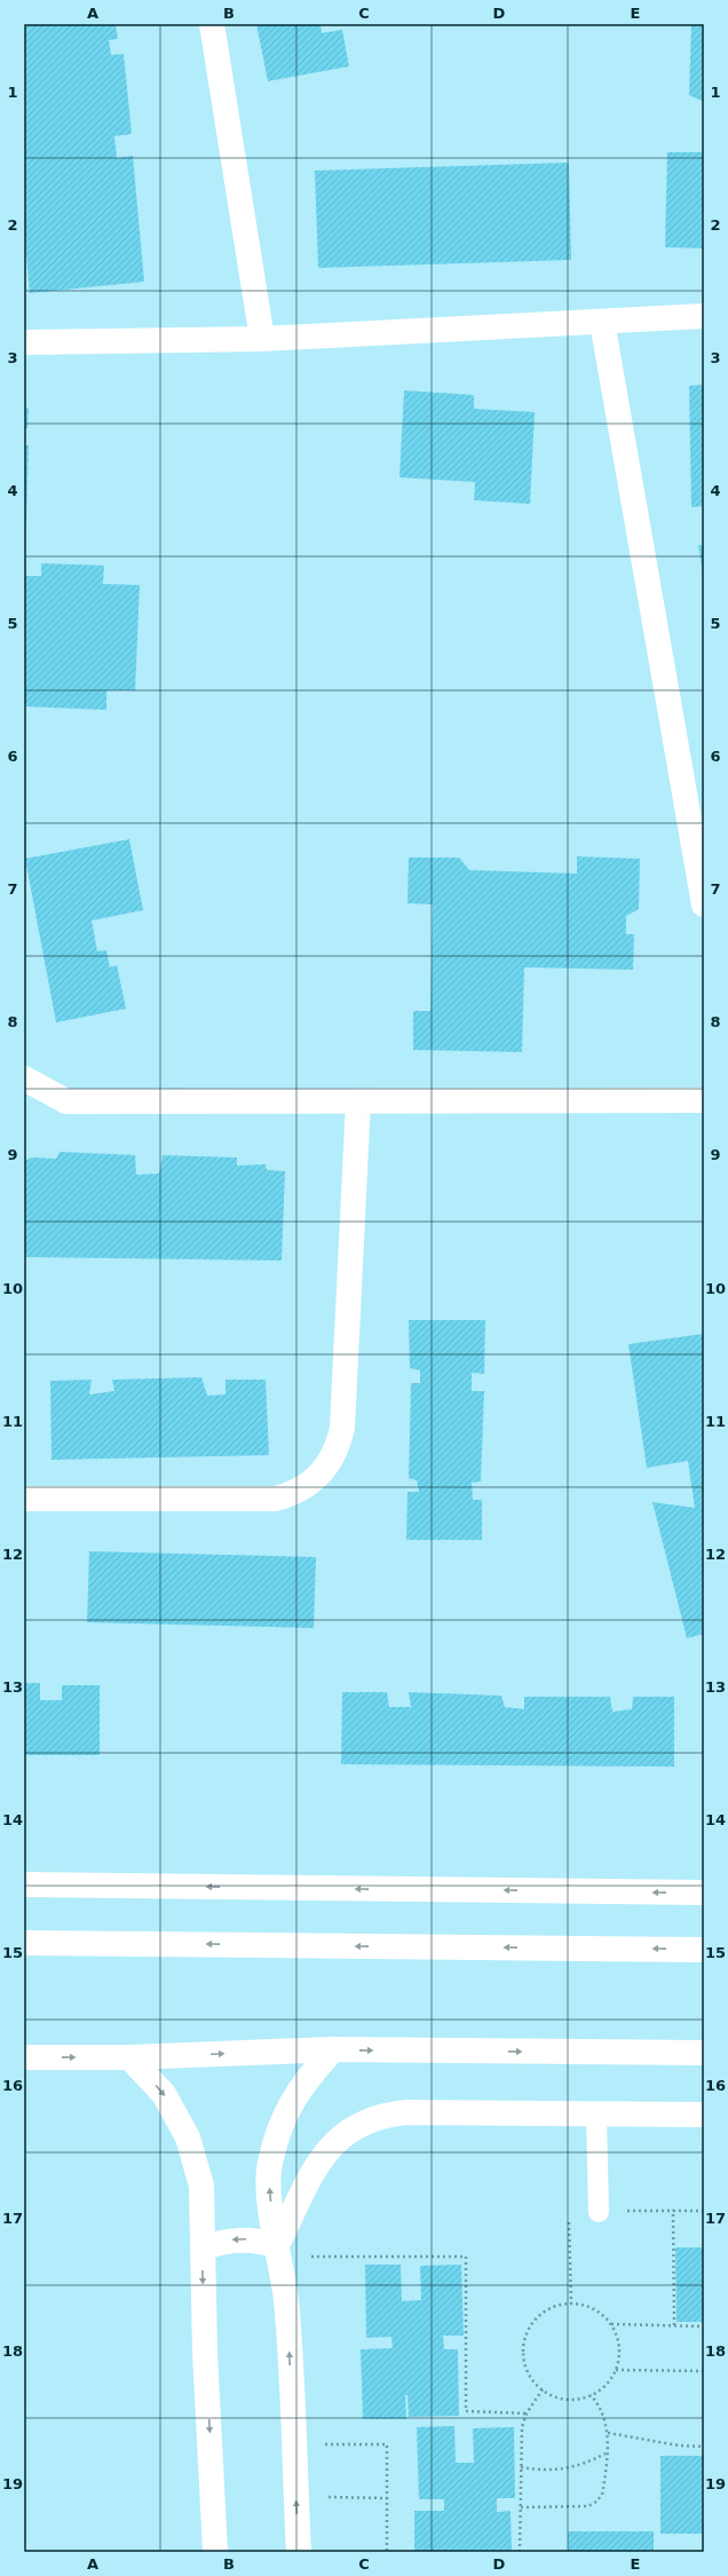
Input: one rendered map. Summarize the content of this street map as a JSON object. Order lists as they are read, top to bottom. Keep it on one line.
{"grid":{"columns":["A","B","C","D","E"],"rows":["1","2","3","4","5","6","7","8","9","10","11","12","13","14","15","16","17","18","19"]}}
